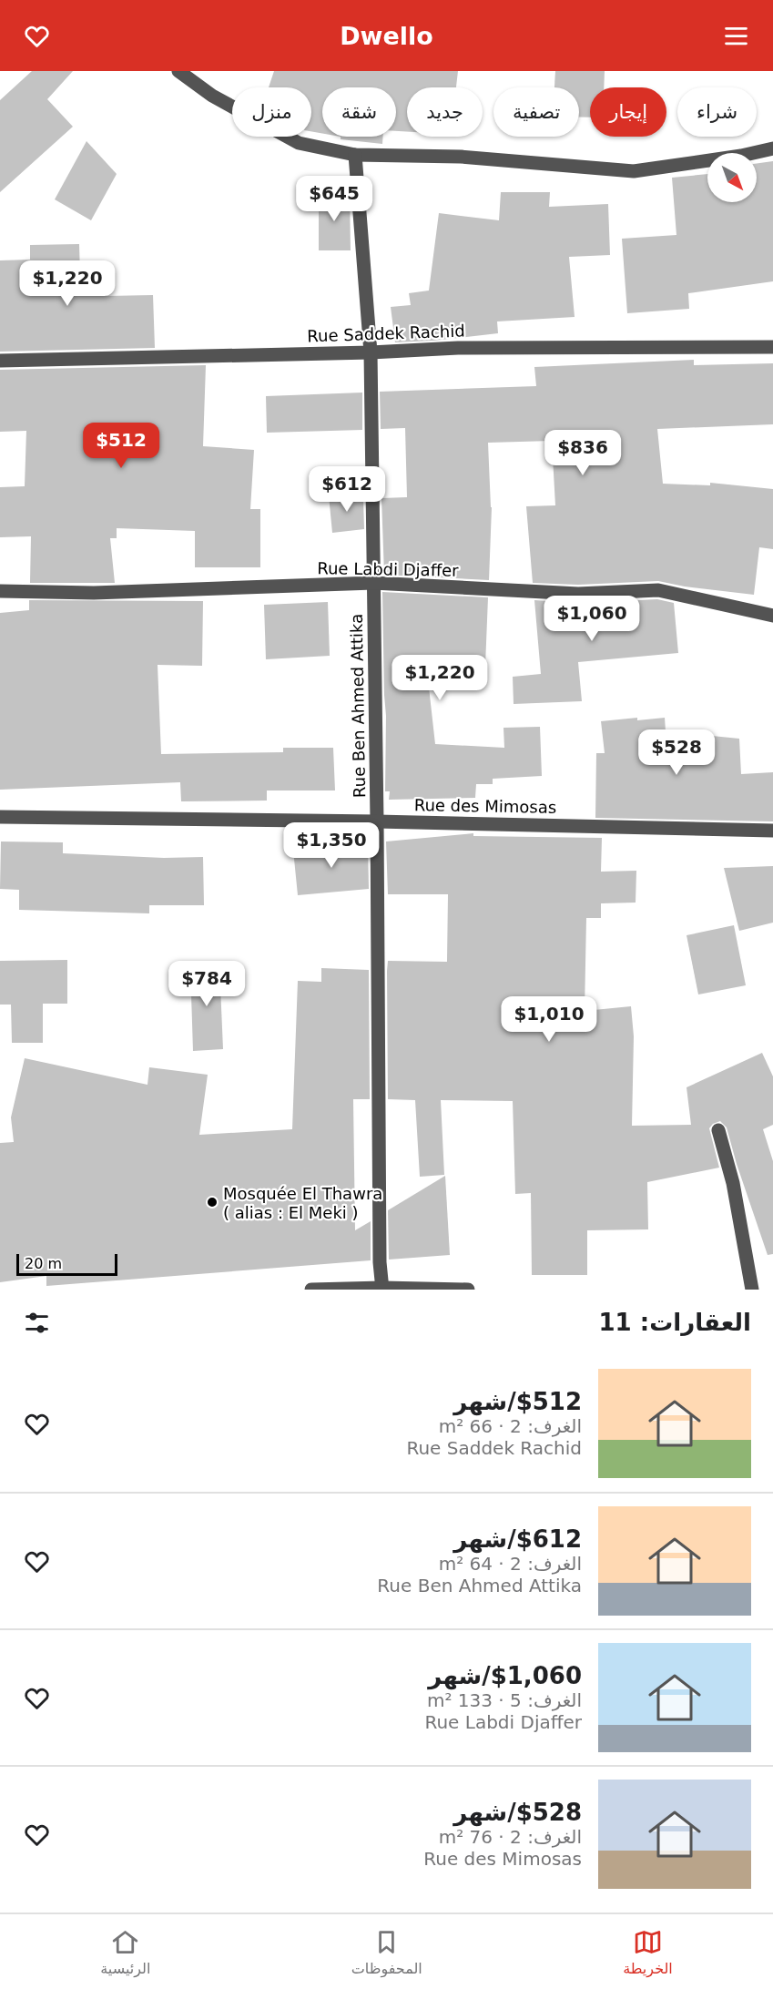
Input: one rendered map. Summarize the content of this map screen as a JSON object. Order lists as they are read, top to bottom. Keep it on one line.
{"streets":{"street":["Rue Saddek Rachid","Rue Labdi Djaffer","Rue Ben Ahmed Attika","Rue des Mimosas"]},"crossings":[["Rue Saddek Rachid","Rue Ben Ahmed Attika"],["Rue Labdi Djaffer","Rue Ben Ahmed Attika"],["Rue Ben Ahmed Attika","Rue des Mimosas"]],"places":["Mosquée El Thawra ( alias : El Meki )"],"scale_bar":"20 m","north":"bottom right","page":{"header":"Dwello","chip":["شراء","إيجار","تصفية","جديد","شقة","منزل"],"price":["$645","$1,220","$512","$836","$612","$1,060","$1,220","$528","$1,350","$784","$1,010"],"scale":"20 m","heading":"العقارات: 11","list":[{"name":"$512/شهر","note":"الغرف: 2 · 66 m² · Rue Saddek Rachid"},{"name":"$612/شهر","note":"الغرف: 2 · 64 m² · Rue Ben Ahmed Attika"},{"name":"$1,060/شهر","note":"الغرف: 5 · 133 m² · Rue Labdi Djaffer"},{"name":"$528/شهر","note":"الغرف: 2 · 76 m² · Rue des Mimosas"}],"tabs":["الخريطة","المحفوظات","الرئيسية"]}}
